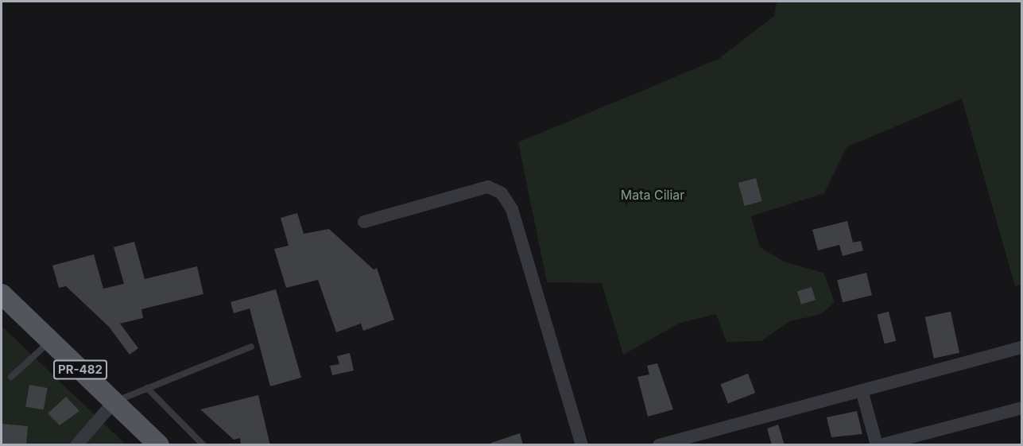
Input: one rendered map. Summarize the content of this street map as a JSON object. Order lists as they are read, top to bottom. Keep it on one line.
{"streets":{"main road":["PR-482"]},"parks":["Mata Ciliar"]}
